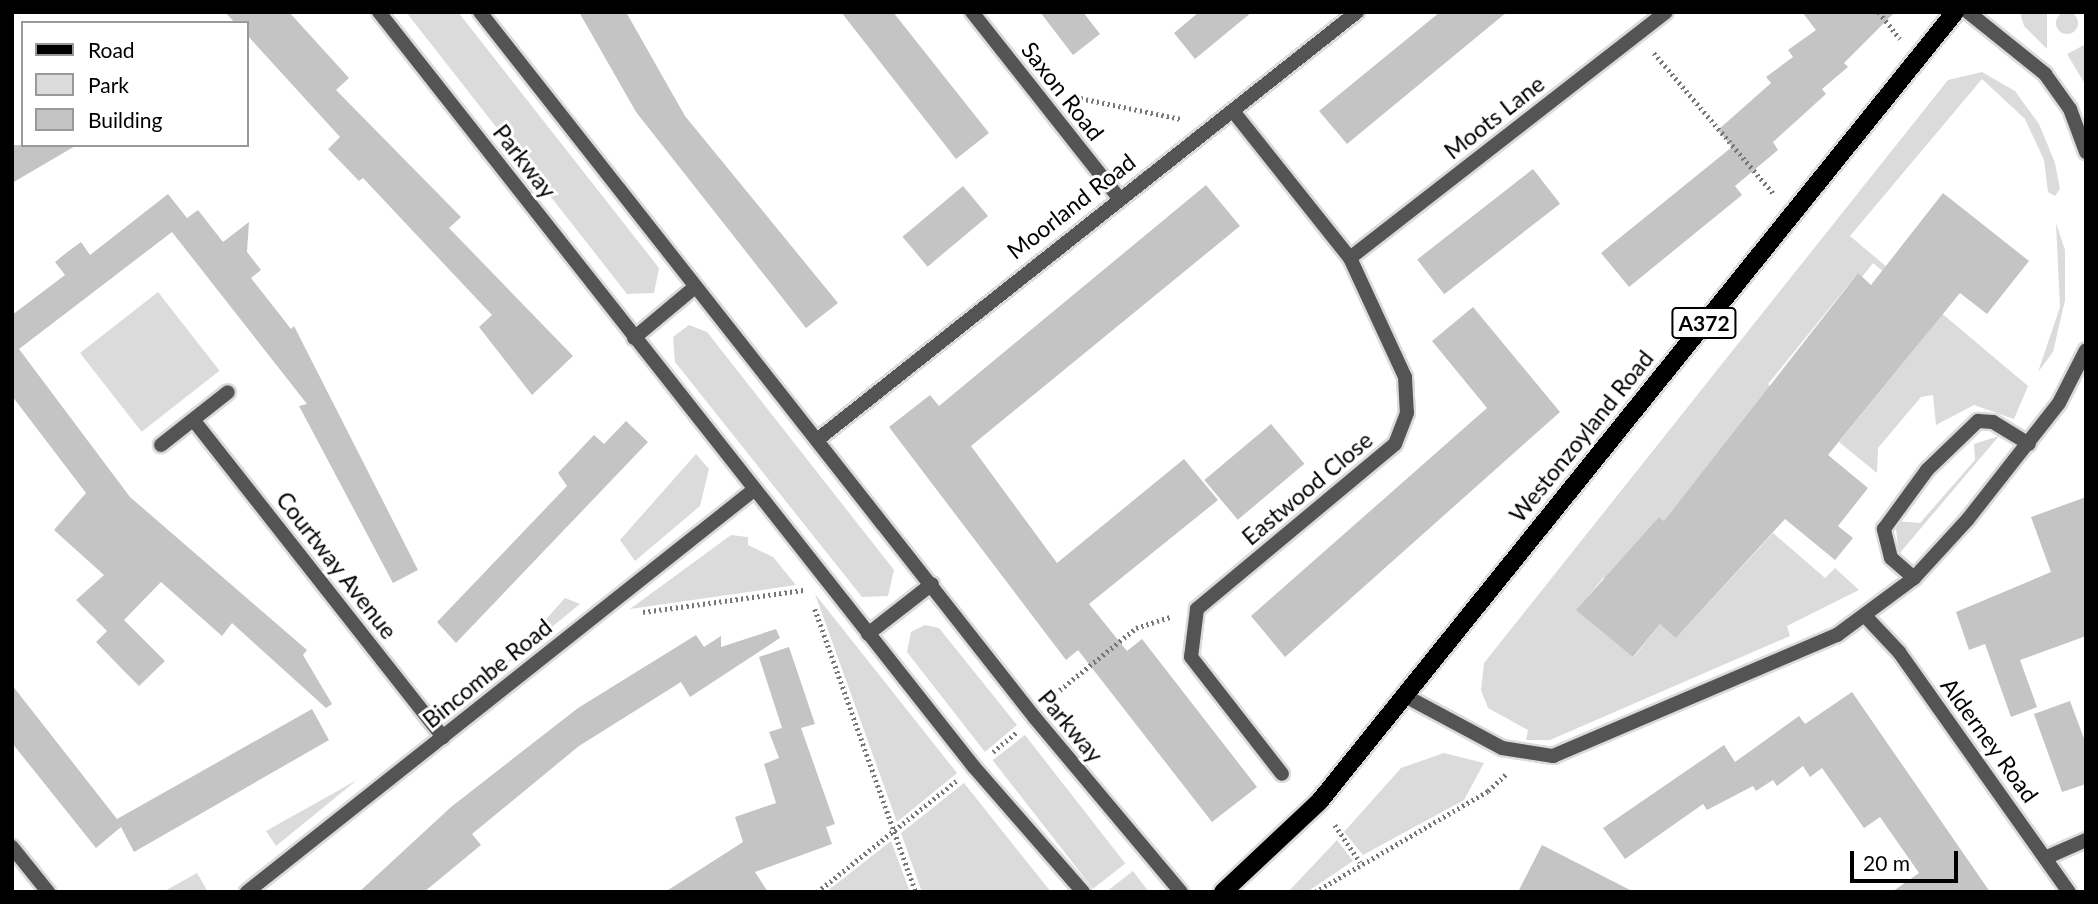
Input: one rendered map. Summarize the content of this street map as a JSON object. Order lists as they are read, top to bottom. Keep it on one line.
{"streets":{"main road":["A372","Westonzoyland Road"],"street":["Saxon Road","Moots Lane","Parkway","Moorland Road","Eastwood Close","Courtway Avenue","Bincombe Road","Alderney Road"]},"crossings":[["Saxon Road","Moorland Road"],["Moots Lane","Eastwood Close"],["Parkway","Moorland Road"],["Parkway","Bincombe Road"],["Moorland Road","Eastwood Close"],["Courtway Avenue","Bincombe Road"]],"legend":["Road","Park","Building"],"scale_bar":"20 m"}
